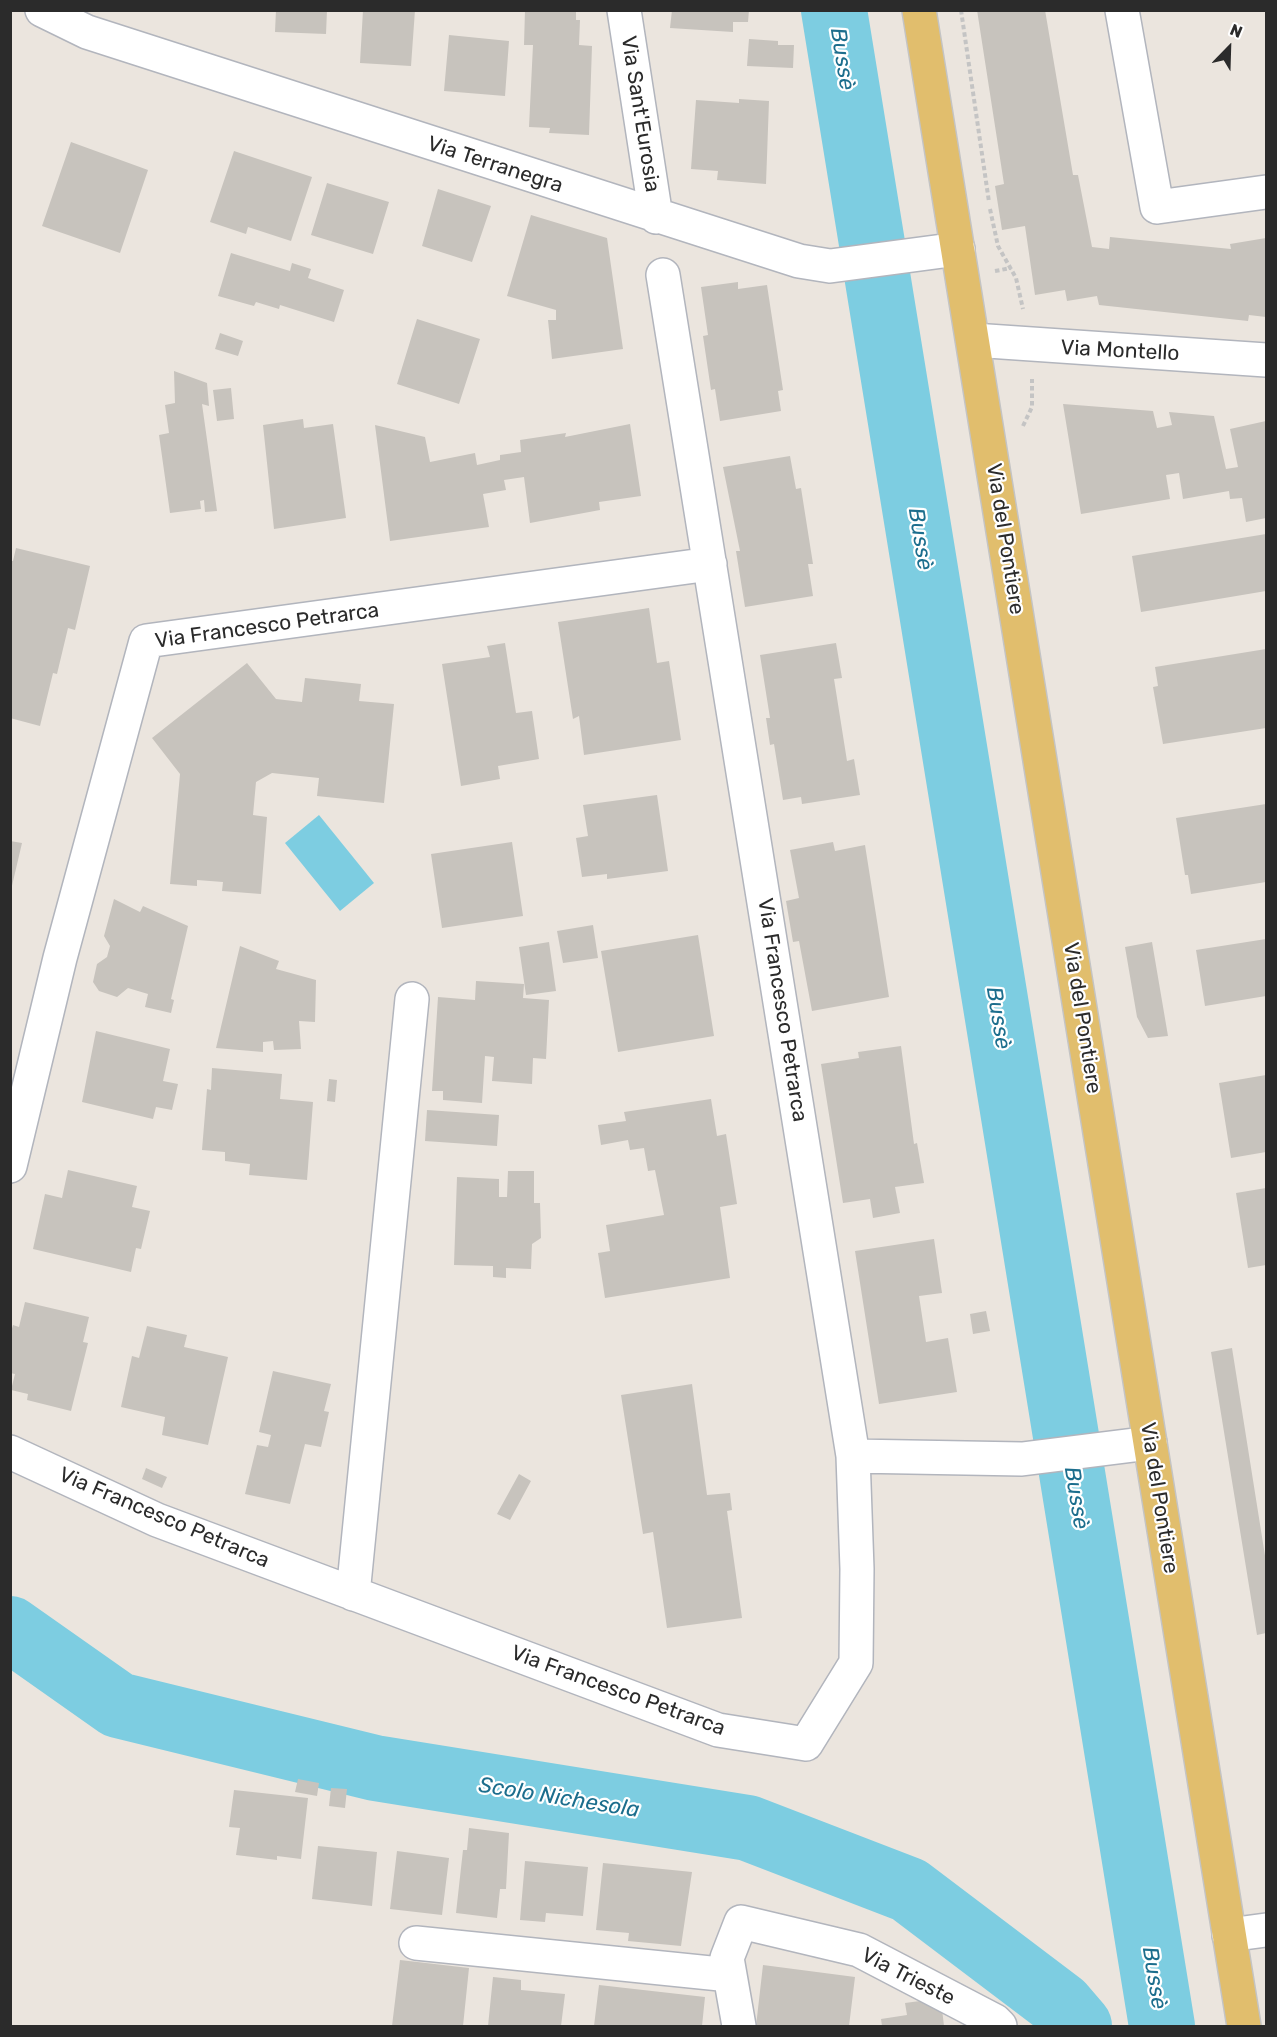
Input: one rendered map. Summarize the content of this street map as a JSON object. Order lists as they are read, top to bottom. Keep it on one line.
{"streets":{"main road":["Via del Pontiere"],"street":["Via Sant'Eurosia","Via Terranegra","Via Montello","Via Francesco Petrarca","Via Trieste"]},"crossings":[["Via Sant'Eurosia","Via Terranegra"],["Via Terranegra","Via del Pontiere"],["Via Montello","Via del Pontiere"]],"water":["Bussè","Scolo Nichesola"],"north":"top right"}
